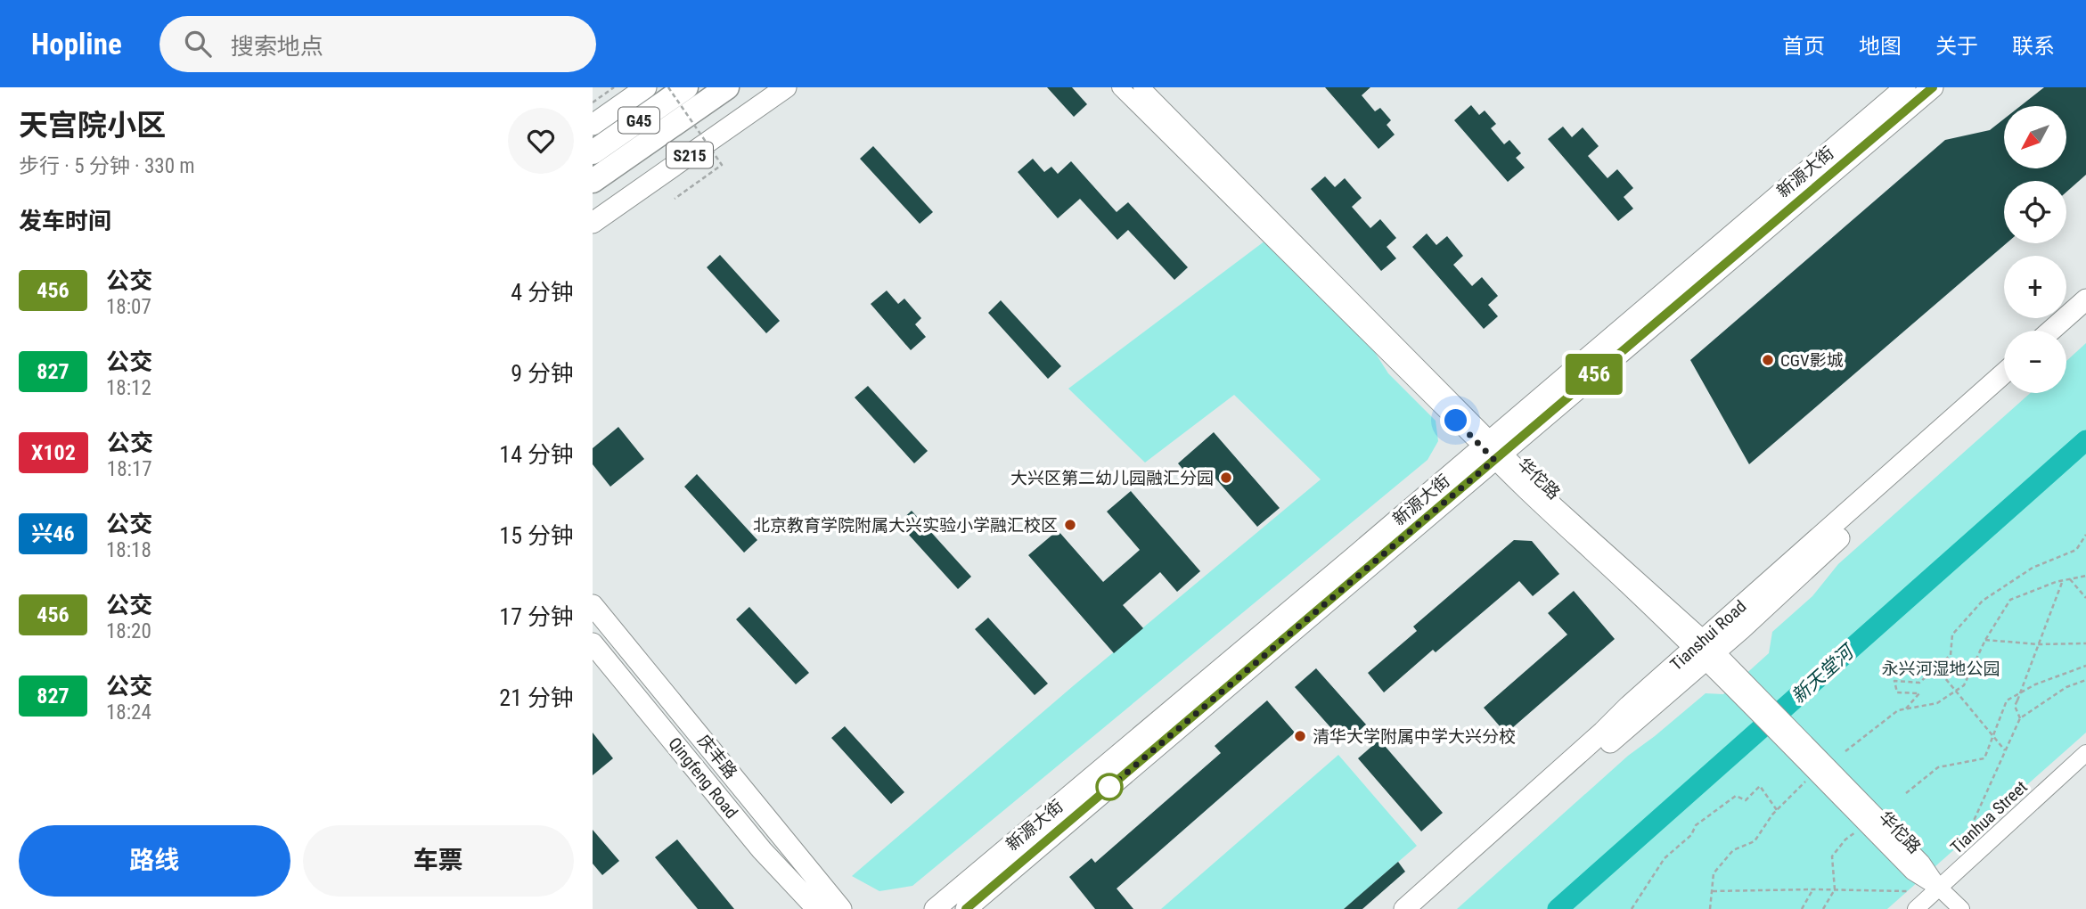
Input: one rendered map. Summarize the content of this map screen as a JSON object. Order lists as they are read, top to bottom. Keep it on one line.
{"streets":{"highway":["G45"],"main road":["S215","新源大街","Tianshui Road","庆丰路","Qingfeng Road"],"street":["华佗路","Tianhua Street"]},"crossings":[["新源大街","华佗路"],["华佗路","Tianshui Road"],["华佗路","Tianhua Street"]],"water":["新天堂河"],"parks":["永兴河湿地公园"],"places":["CGV影城","大兴区第二幼儿园融汇分园","北京教育学院附属大兴实验小学融汇校区","清华大学附属中学大兴分校"],"lines":["bus line 456"],"north":"bottom left","page":{"header":"Hopline","search":"搜索地点","nav":["首页","地图","关于","联系"],"heading":[["天宫院小区","步行 · 5 分钟 · 330 m"],"发车时间"],"on_map":"456","map_buttons":["+","−"],"list":[{"mark":"456","name":"公交","note":"18:07","value":"4 分钟"},{"mark":"827","name":"公交","note":"18:12","value":"9 分钟"},{"mark":"X102","name":"公交","note":"18:17","value":"14 分钟"},{"mark":"兴46","name":"公交","note":"18:18","value":"15 分钟"},{"mark":"456","name":"公交","note":"18:20","value":"17 分钟"},{"mark":"827","name":"公交","note":"18:24","value":"21 分钟"}],"buttons":["路线","车票"]}}
